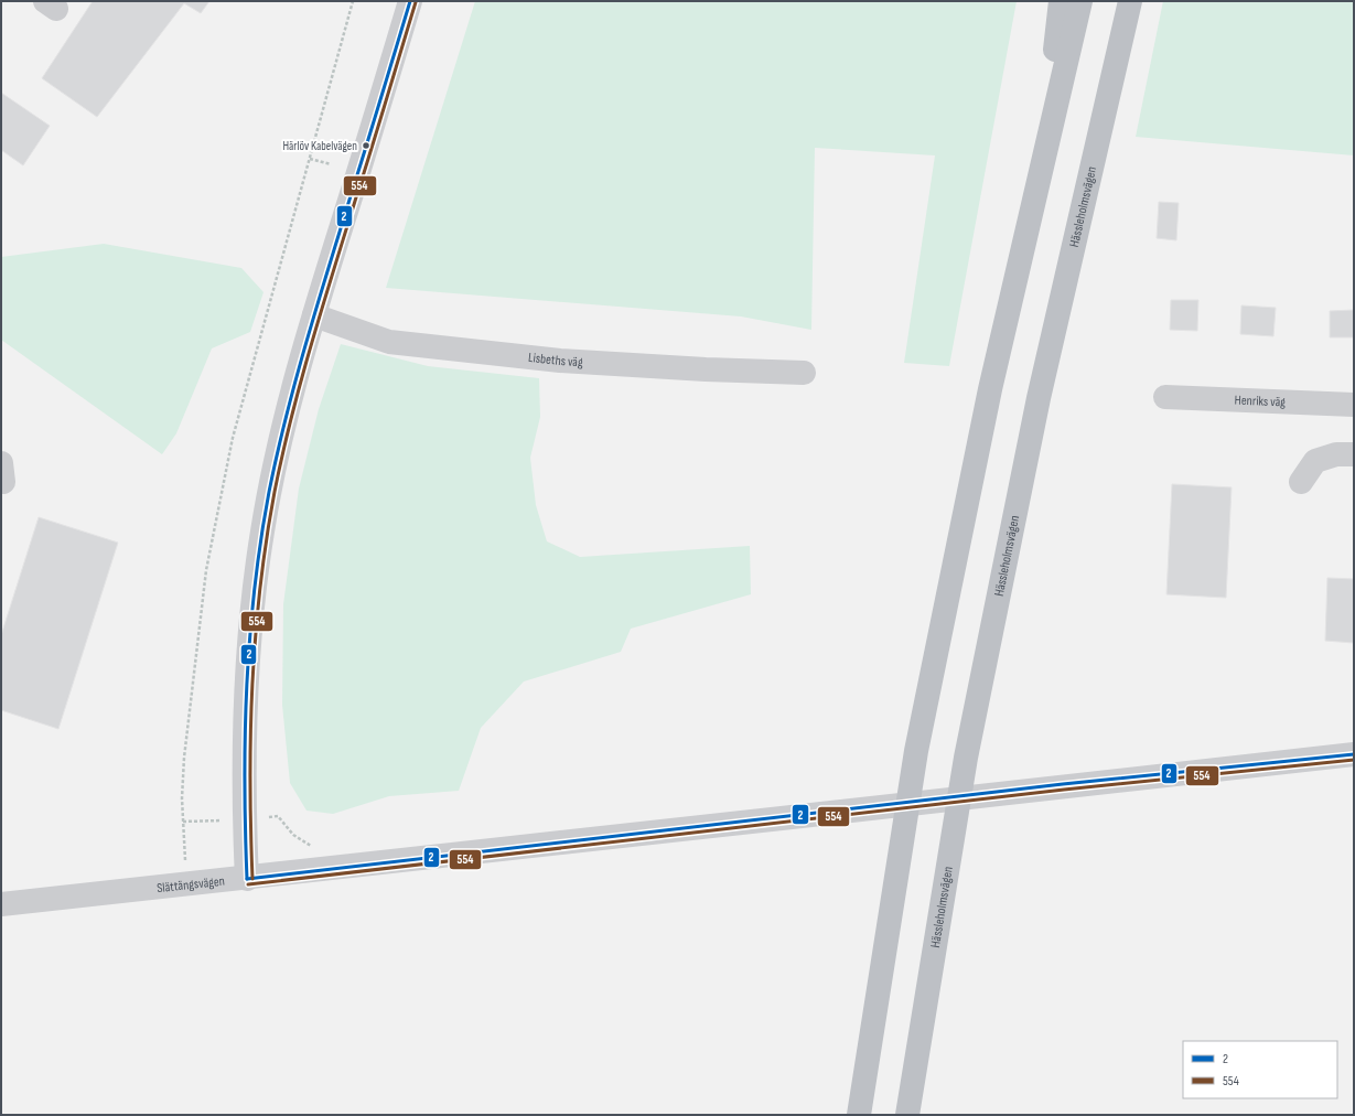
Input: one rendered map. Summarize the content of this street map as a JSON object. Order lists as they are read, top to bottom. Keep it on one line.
{"streets":{"highway":["Hässleholmsvägen"],"street":["Lisbeths väg","Henriks väg","Slättängsvägen"]},"places":["Härlöv Kabelvägen"],"lines":["transit line 2","transit line 554"],"legend":["2","554"]}
